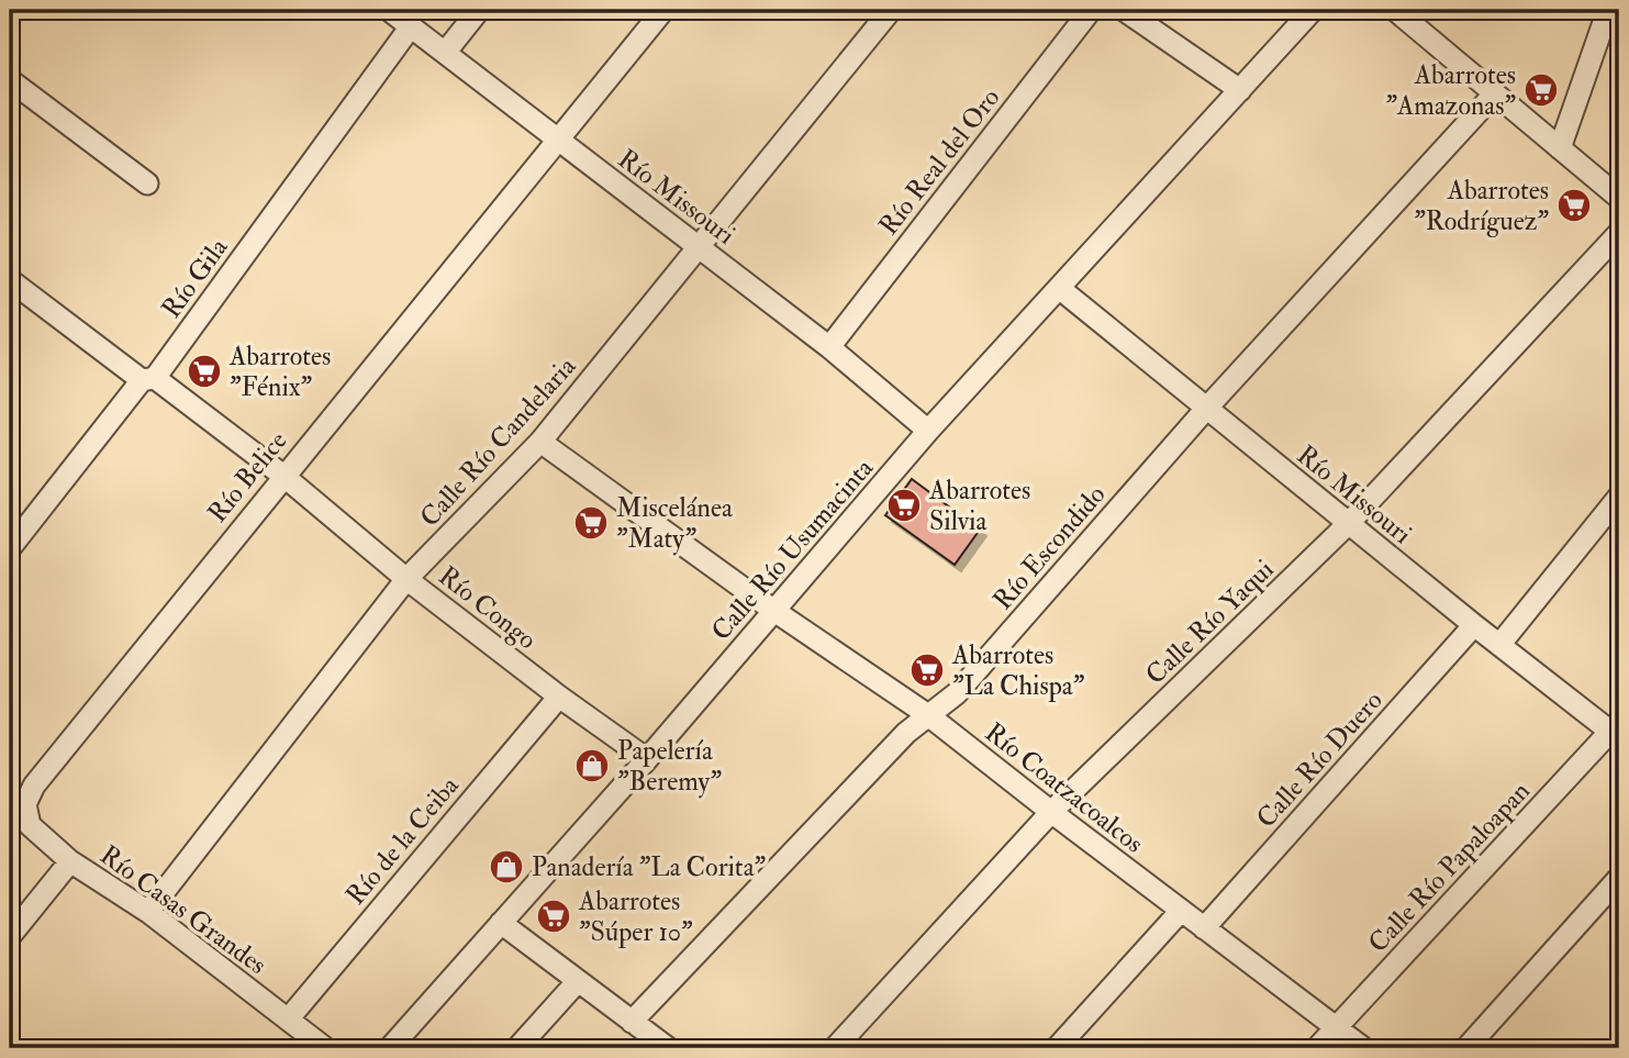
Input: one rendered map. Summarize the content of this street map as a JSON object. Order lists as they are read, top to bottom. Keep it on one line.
{"streets":{"street":["Río Real del Oro","Río Missouri","Río Gila","Calle Río Candelaria","Río Belice","Río Escondido","Calle Río Usumacinta","Río Congo","Calle Río Yaqui","Calle Río Duero","Río Coatzacoalcos","Río de la Ceiba","Calle Río Papaloapan","Río Casas Grandes"]},"crossings":[["Río Real del Oro","Río Missouri"],["Río Missouri","Río Gila"],["Río Missouri","Calle Río Candelaria"],["Río Missouri","Río Belice"],["Río Missouri","Río Escondido"],["Río Missouri","Calle Río Usumacinta"],["Río Missouri","Calle Río Yaqui"],["Río Missouri","Calle Río Duero"],["Río Missouri","Calle Río Papaloapan"],["Río Gila","Río Congo"],["Calle Río Candelaria","Río Congo"],["Calle Río Candelaria","Río Coatzacoalcos"],["Calle Río Candelaria","Río Casas Grandes"],["Río Belice","Río Congo"],["Río Belice","Río Casas Grandes"],["Río Escondido","Río Coatzacoalcos"],["Calle Río Usumacinta","Río Congo"],["Calle Río Usumacinta","Río Coatzacoalcos"],["Río Congo","Río de la Ceiba"],["Calle Río Yaqui","Río Coatzacoalcos"],["Calle Río Duero","Río Coatzacoalcos"],["Río Coatzacoalcos","Calle Río Papaloapan"],["Río de la Ceiba","Río Casas Grandes"]],"places":{"supermarket":["Abarrotes \"Amazonas\"","Abarrotes \"Rodríguez\"","Abarrotes \"Fénix\"","Abarrotes Silvia","Miscelánea \"Maty\"","Abarrotes \"La Chispa\"","Abarrotes \"Súper 10\""],"shop":["Papelería \"Beremy\"","Panadería \"La Corita\""]}}
